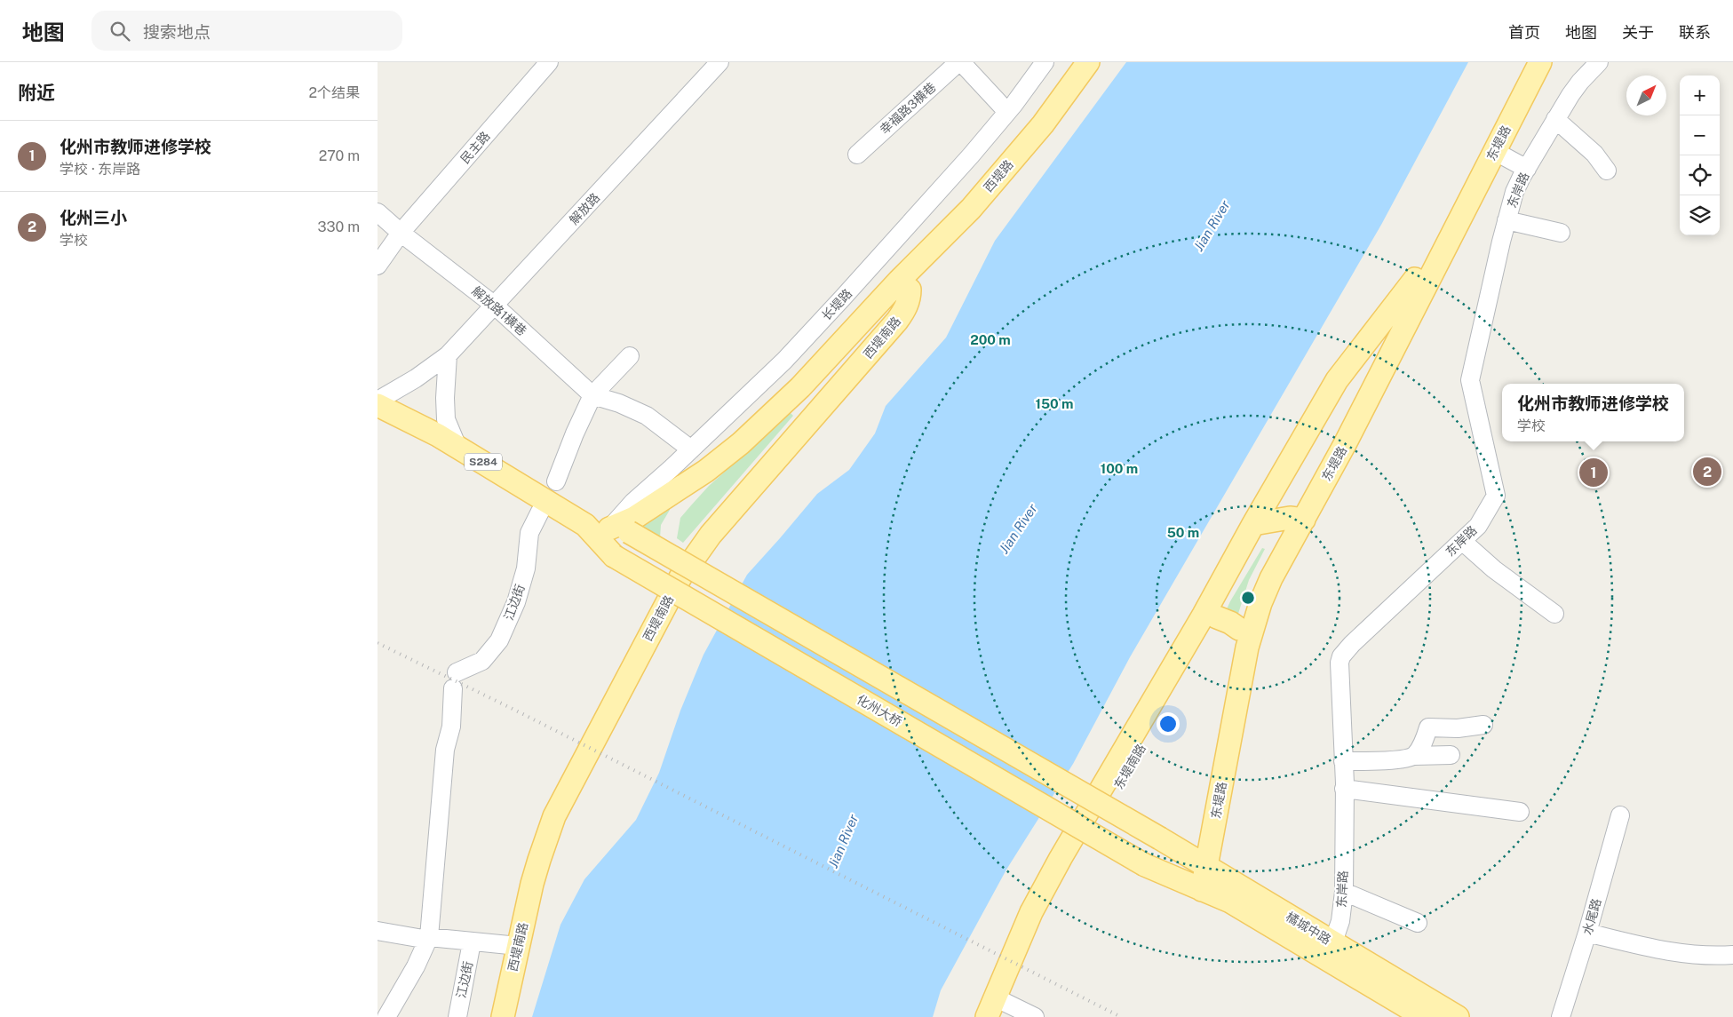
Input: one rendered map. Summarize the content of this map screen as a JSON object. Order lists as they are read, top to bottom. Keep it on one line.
{"streets":{"main road":["东堤路","西堤路","西堤南路","S284","化州大桥","东堤南路","橘城中路"],"street":["幸福路3横巷","民主路","东岸路","解放路","长堤路","解放路1横巷","江边街","水尾路"]},"crossings":[["东堤路","东堤南路"],["东堤路","橘城中路"],["民主路","解放路1横巷"],["西堤路","长堤路"],["西堤路","西堤南路"],["西堤路","橘城中路"],["东岸路","橘城中路"],["解放路","解放路1横巷"],["长堤路","橘城中路"],["S284","化州大桥"],["化州大桥","橘城中路"]],"water":["Jian River"],"north":"top right","page":{"header":"地图","search":"搜索地点","nav":["首页","地图","关于","联系"],"heading":["附近","2个结果"],"map_buttons":["+","−"],"list":[{"mark":"1","name":"化州市教师进修学校","note":"学校 · 东岸路","value":"270 m"},{"mark":"2","name":"化州三小","note":"学校","value":"330 m"}],"popup":["化州市教师进修学校","学校"],"pins":["2","1"]},"rings":["200 m","150 m","100 m","50 m"]}
